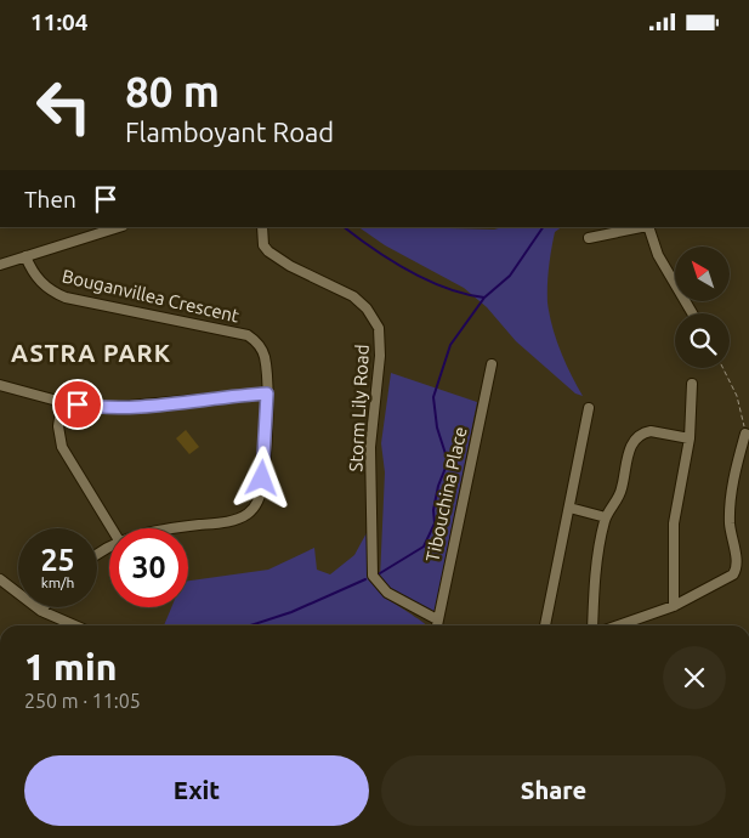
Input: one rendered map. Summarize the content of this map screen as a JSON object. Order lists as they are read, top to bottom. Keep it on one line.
{"streets":{"street":["Bouganvillea Crescent","Storm Lily Road","Tibouchina Place"]},"crossings":[["Storm Lily Road","Tibouchina Place"]],"districts":["ASTRA PARK"],"north":"top left","page":{"status":"11:04","turn":["80 m","Flamboyant Road"],"then":"Then","speed":"25 km/h","limit":"30","heading":["1 min","250 m · 11:05"],"buttons":["Exit","Share"]}}
